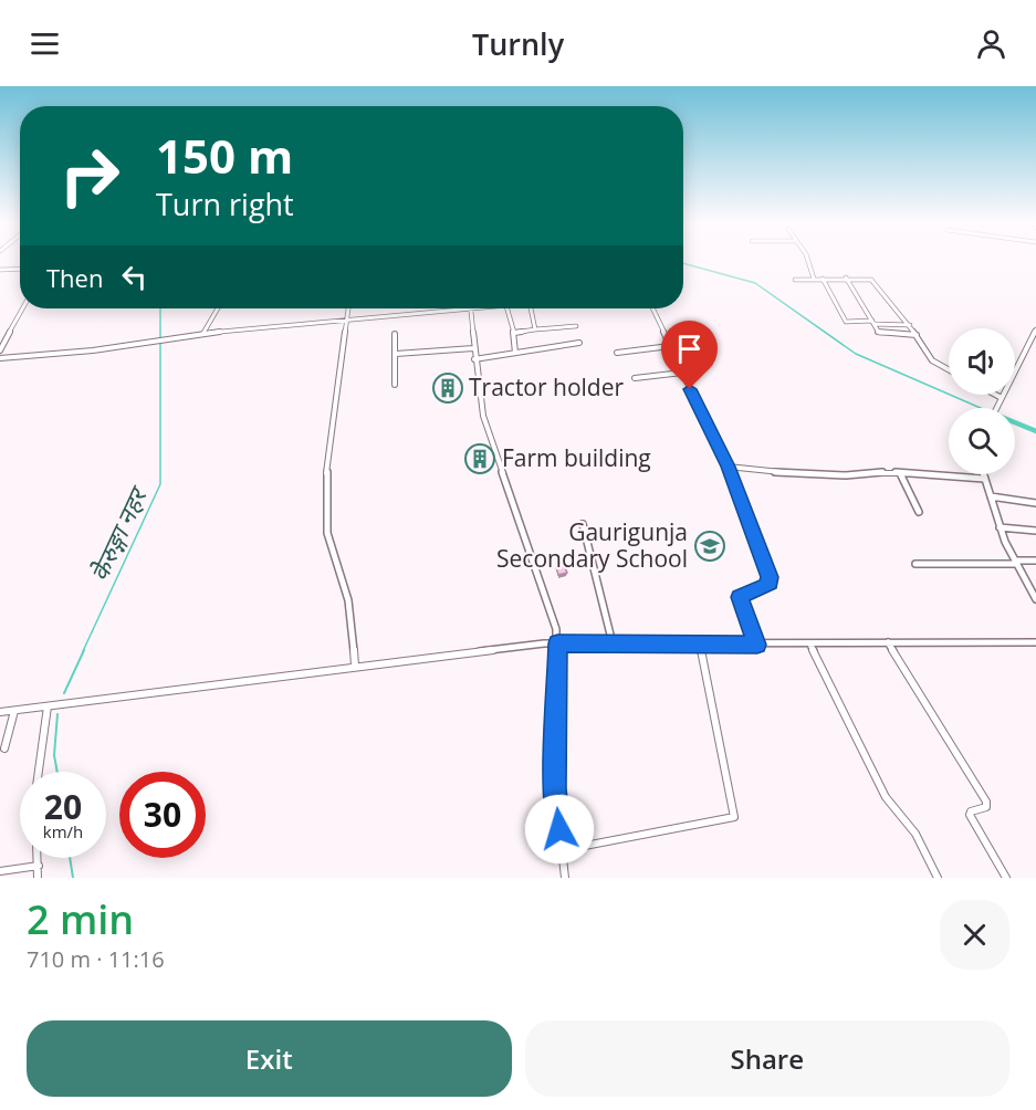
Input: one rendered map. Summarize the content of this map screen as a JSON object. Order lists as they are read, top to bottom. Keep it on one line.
{"water":["केेरुङ्गा नहर"],"places":{"building":["Tractor holder","Farm building"],"school or university":["Gaurigunja Secondary School"]},"page":{"header":"Turnly","turn":["150 m","Turn right"],"then":"Then","speed":"20 km/h","limit":"30","heading":["2 min","710 m · 11:16"],"buttons":["Exit","Share"]}}
